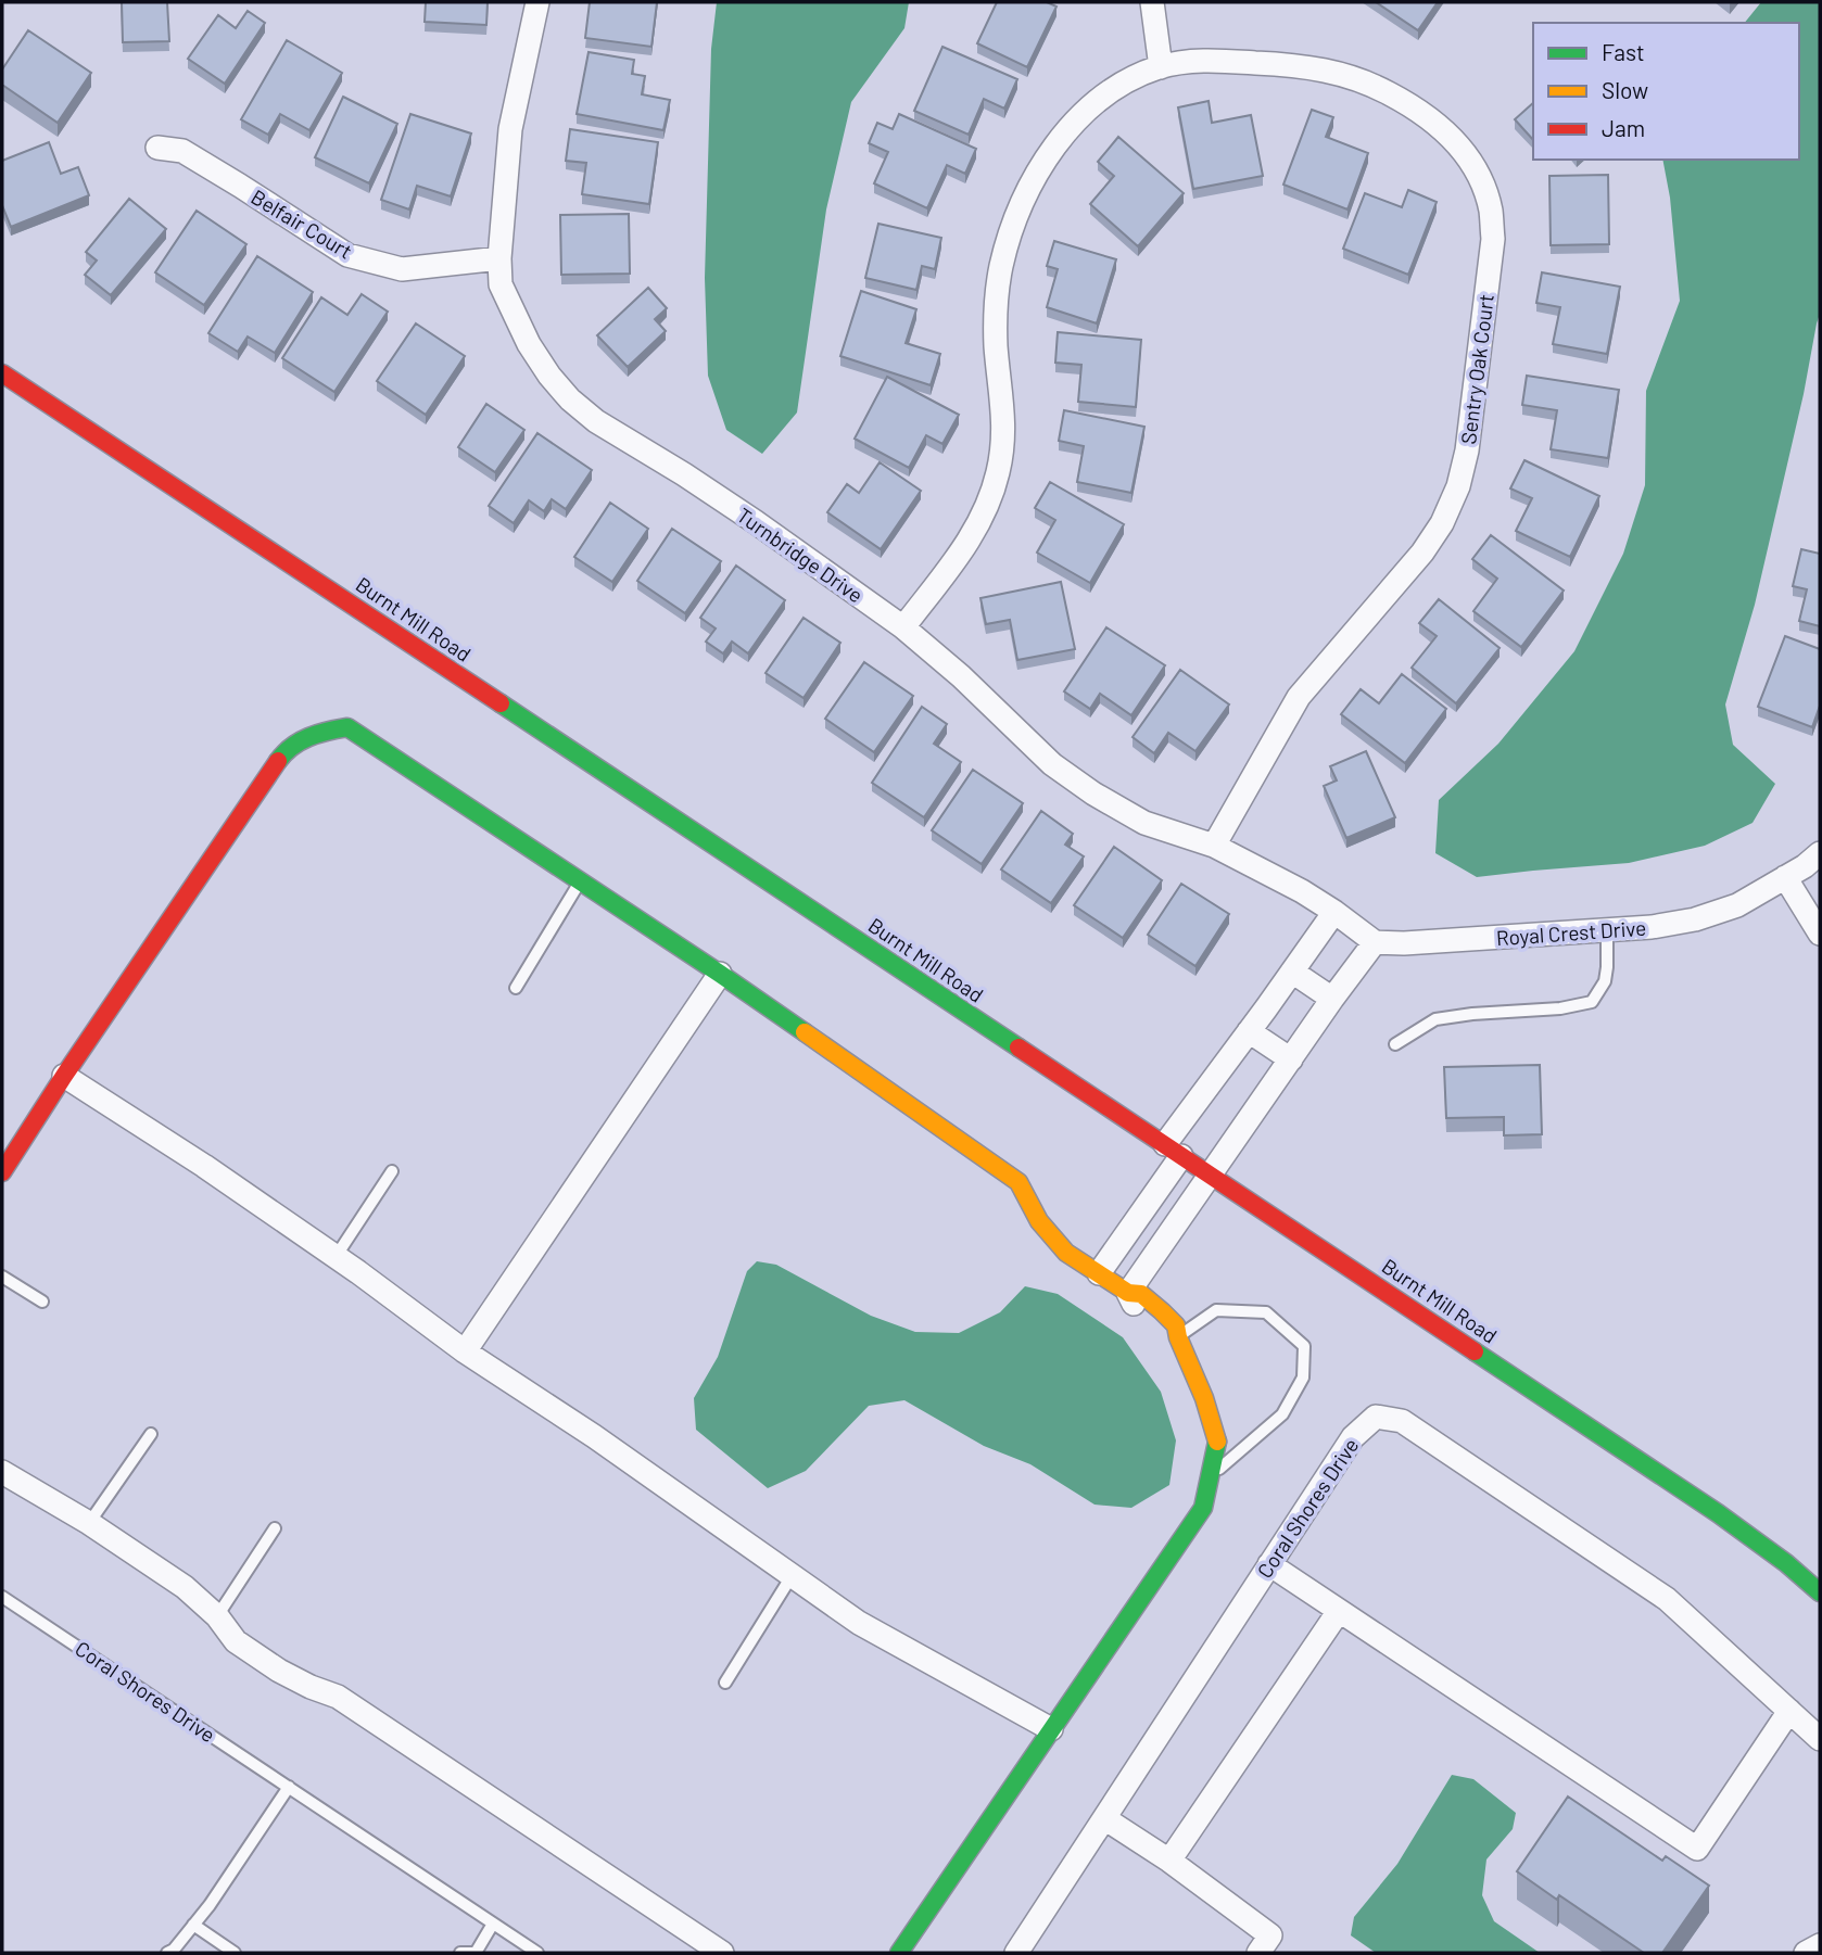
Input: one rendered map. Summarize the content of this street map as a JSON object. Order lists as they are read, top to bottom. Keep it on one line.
{"streets":{"street":["Belfair Court","Sentry Oak Court","Turnbridge Drive","Burnt Mill Road","Royal Crest Drive","Coral Shores Drive"]},"crossings":[["Belfair Court","Turnbridge Drive"],["Sentry Oak Court","Turnbridge Drive"],["Turnbridge Drive","Royal Crest Drive"]],"legend":["Fast","Slow","Jam"]}
